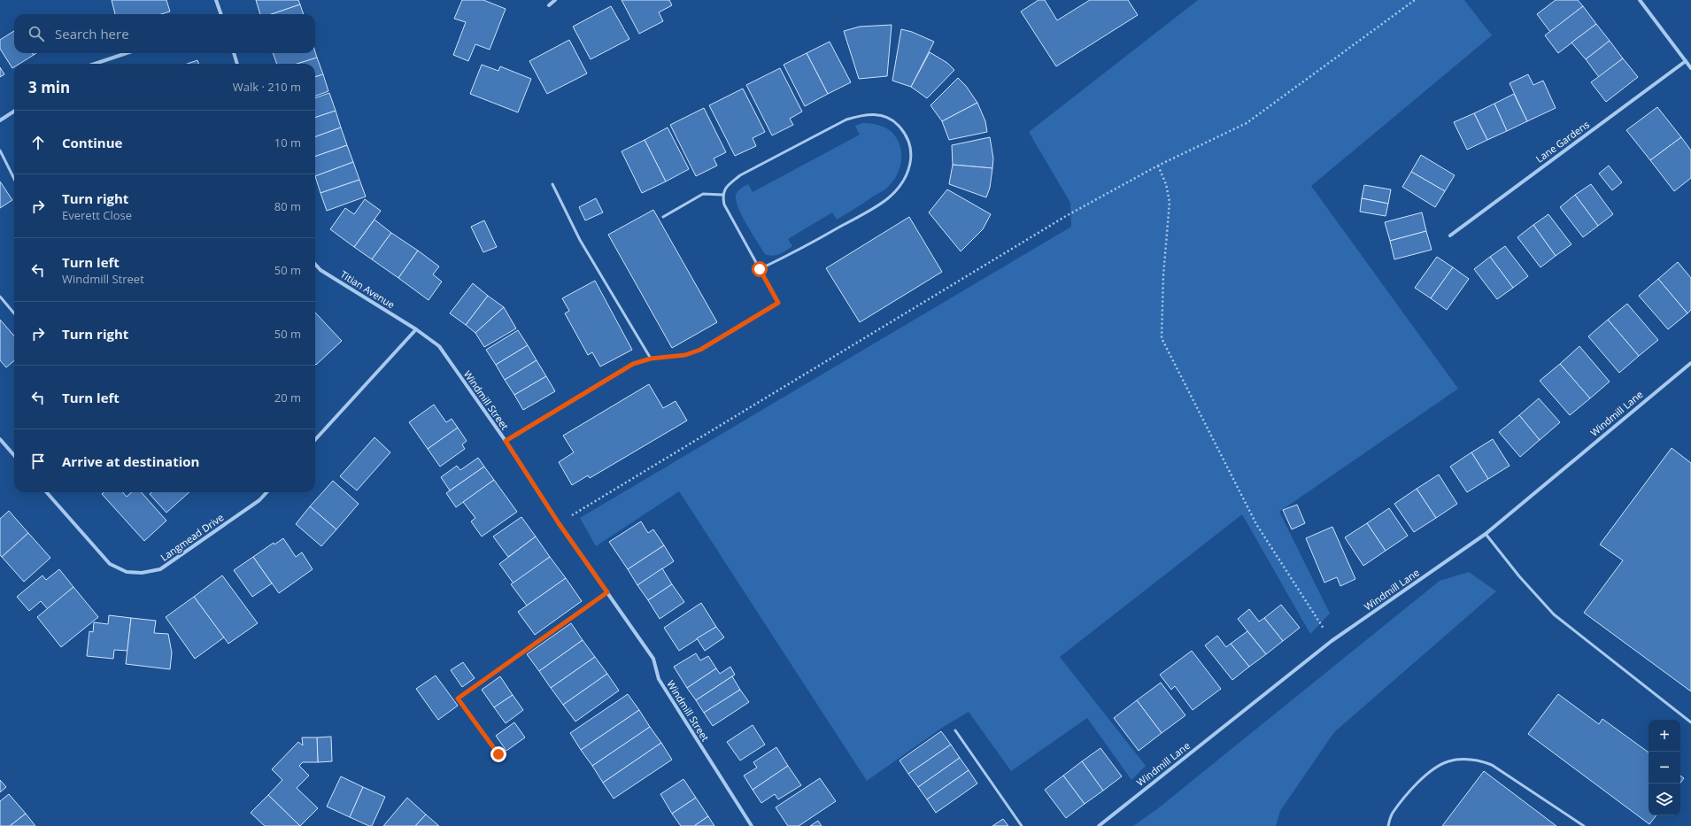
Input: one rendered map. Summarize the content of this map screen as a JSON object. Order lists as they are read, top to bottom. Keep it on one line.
{"streets":{"street":["Lane Gardens","Titian Avenue","Windmill Street","Windmill Lane","Langmead Drive"]},"crossings":[["Titian Avenue","Windmill Street"]],"page":{"search":"Search here","heading":["3 min","Walk · 210 m"],"list":[["Continue","10 m"],["Turn right","Everett Close","80 m"],["Turn left","Windmill Street","50 m"],["Turn right","50 m"],["Turn left","20 m"],"Arrive at destination"],"map_buttons":["+","−"]}}
